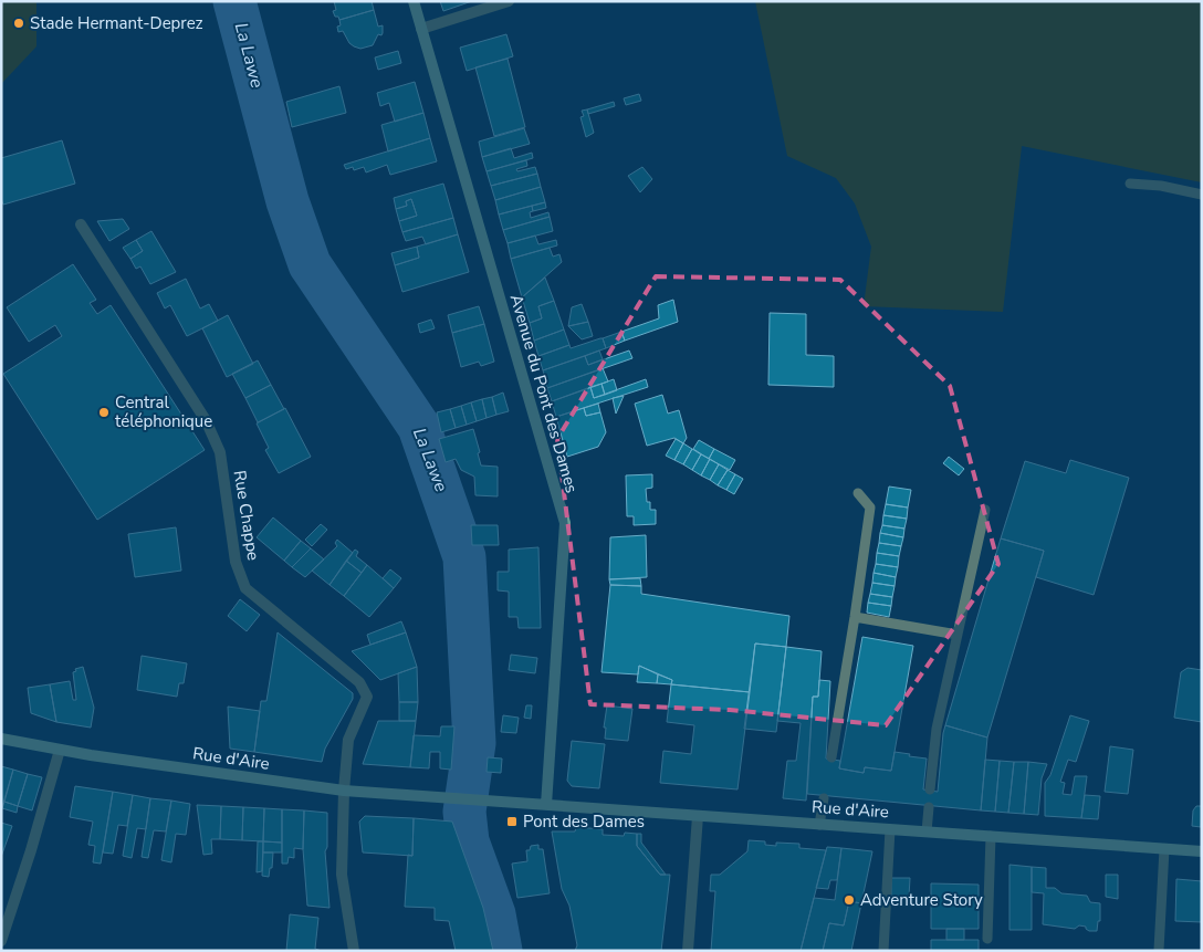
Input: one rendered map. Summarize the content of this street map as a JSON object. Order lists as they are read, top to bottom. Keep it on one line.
{"streets":{"main road":["Avenue du Pont des Dames","Rue d'Aire"],"street":["Rue Chappe"]},"crossings":[["Avenue du Pont des Dames","Rue d'Aire"],["Rue Chappe","Rue d'Aire"]],"water":["La Lawe"],"places":{"other":["Stade Hermant-Deprez","Central téléphonique","Adventure Story"],"transit":["Pont des Dames"]}}
